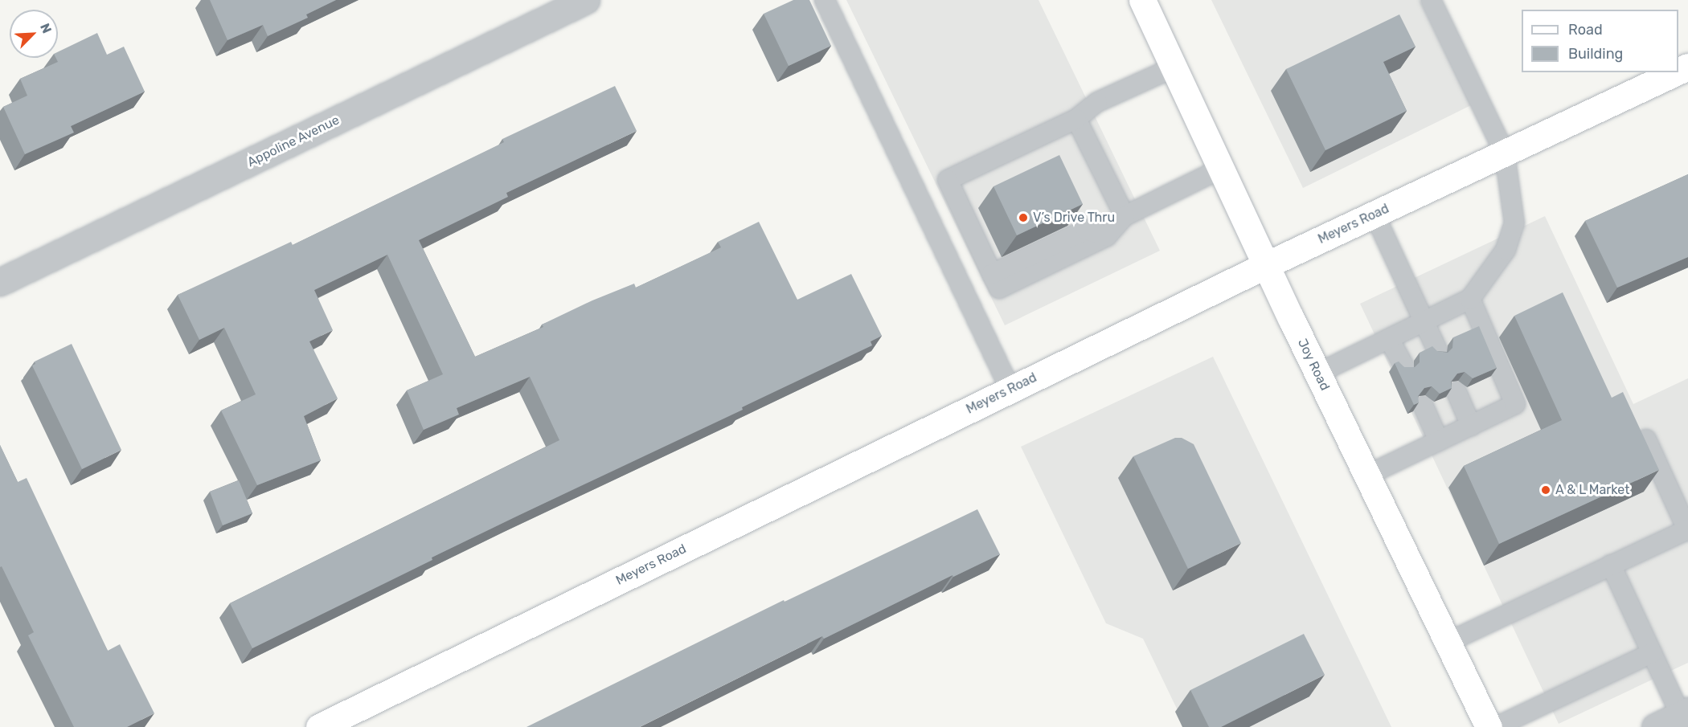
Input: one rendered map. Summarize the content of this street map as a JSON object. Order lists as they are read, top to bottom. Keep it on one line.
{"streets":{"street":["Appoline Avenue","Meyers Road","Joy Road"]},"crossings":[["Meyers Road","Joy Road"]],"places":["V’s Drive Thru","A & L Market"],"legend":["Road","Building"],"north":"top right"}
